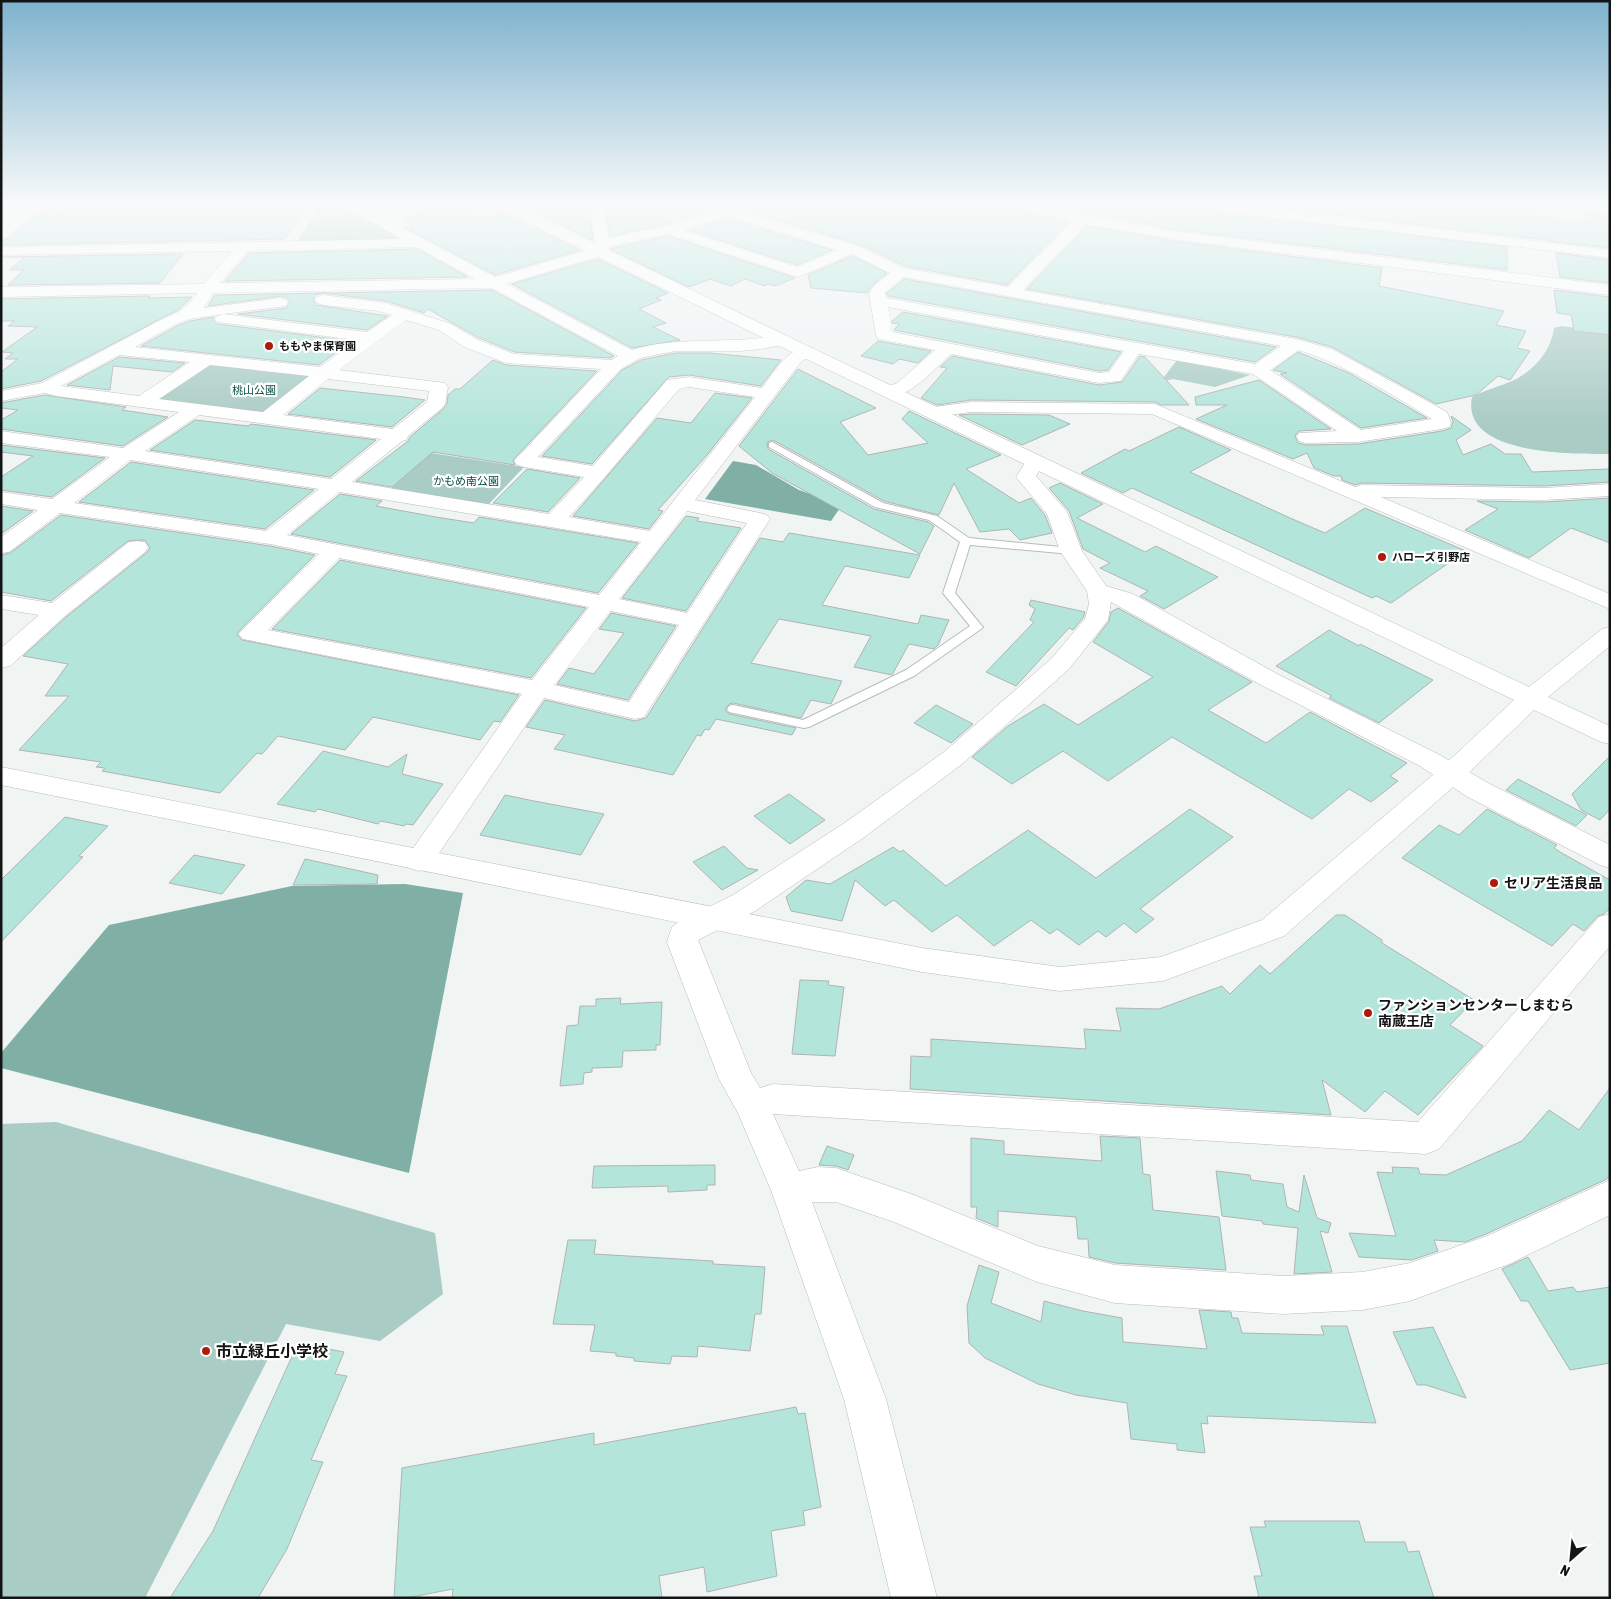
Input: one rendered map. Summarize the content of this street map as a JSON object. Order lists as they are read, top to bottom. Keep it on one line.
{"parks":["桃山公園","かもめ南公園"],"places":["ももやま保育園","ハローズ 引野店","セリア生活良品","ファンションセンターしまむら 南蔵王店","市立緑丘小学校"],"north":"bottom left"}
